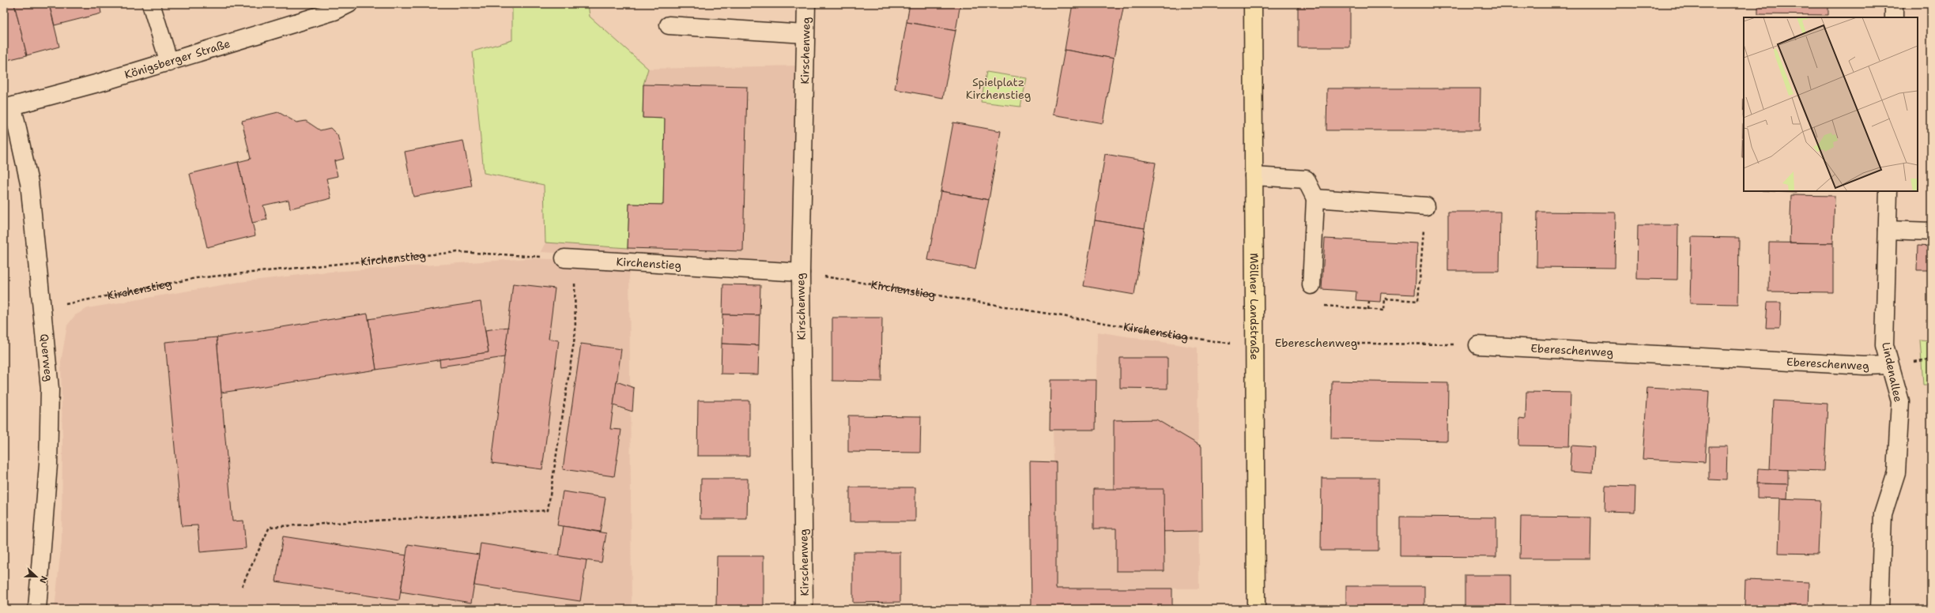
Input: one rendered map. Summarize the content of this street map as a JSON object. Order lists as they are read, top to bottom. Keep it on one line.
{"streets":{"main road":["Möllner Landstraße"],"street":["Kirschenweg","Königsberger Straße","Kirchenstieg","Ebereschenweg","Querweg","Lindenallee"]},"crossings":[["Kirschenweg","Kirchenstieg"],["Königsberger Straße","Querweg"],["Kirchenstieg","Möllner Landstraße"],["Kirchenstieg","Ebereschenweg"],["Kirchenstieg","Querweg"],["Möllner Landstraße","Ebereschenweg"],["Ebereschenweg","Lindenallee"]],"parks":["Spielplatz Kirchenstieg"],"north":"right"}
